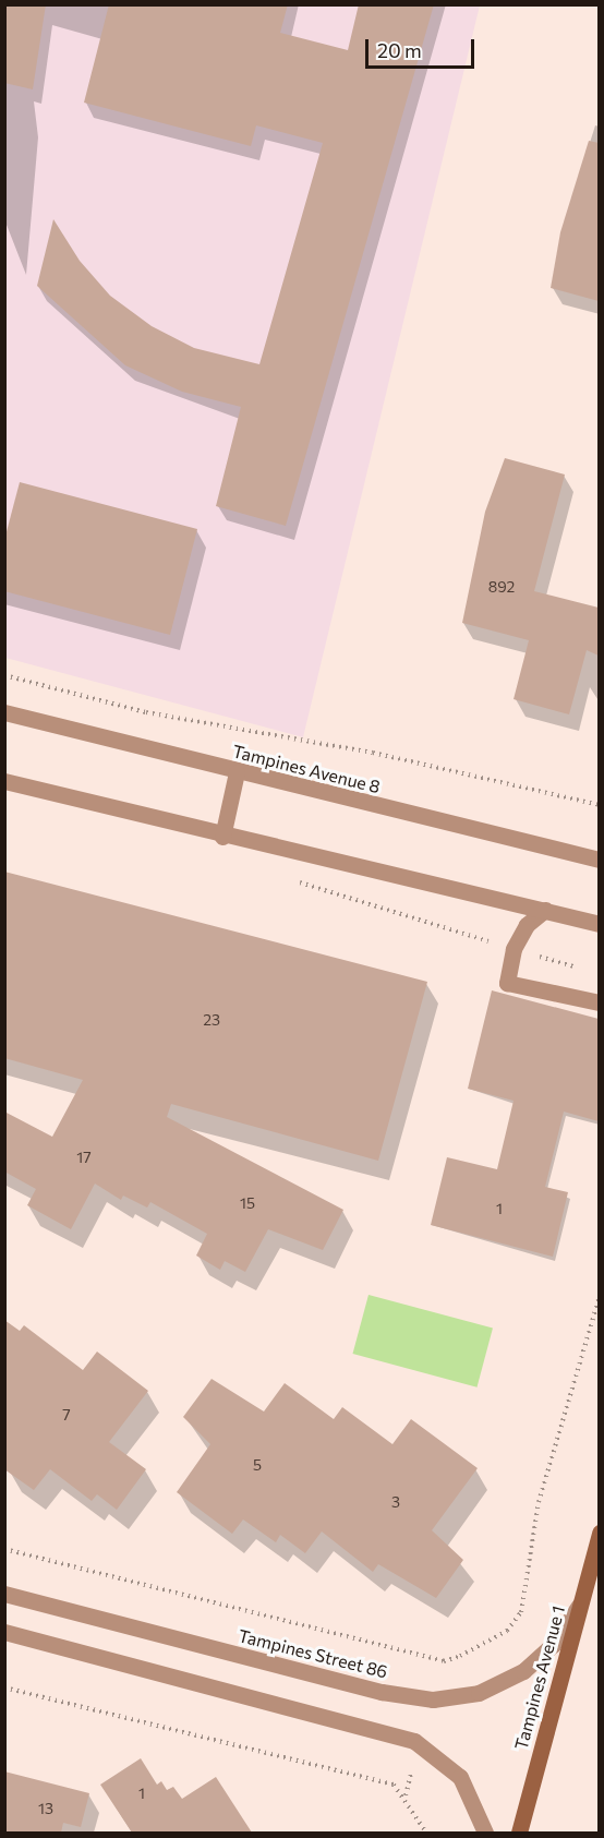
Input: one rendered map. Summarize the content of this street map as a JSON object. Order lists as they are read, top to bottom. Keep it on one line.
{"streets":{"main road":["Tampines Avenue 1"],"street":["Tampines Avenue 8","Tampines Street 86"]},"crossings":[["Tampines Street 86","Tampines Avenue 1"]],"house_numbers":["892","23","17","15","1","7","5","3","1","13"],"scale_bar":"20 m"}
